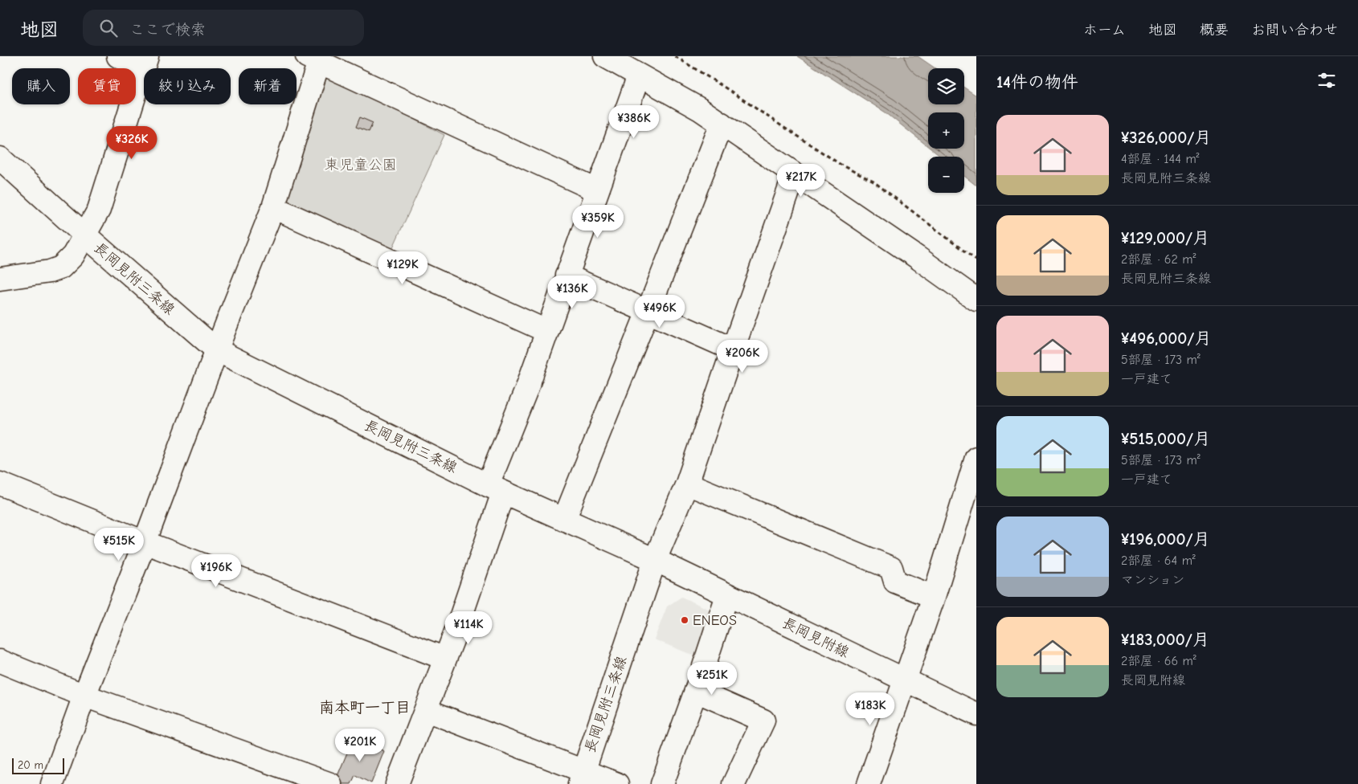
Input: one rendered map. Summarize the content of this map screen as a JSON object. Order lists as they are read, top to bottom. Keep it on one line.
{"streets":{"street":["長岡見附三条線","長岡見附線"]},"crossings":[["長岡見附三条線","長岡見附線"]],"districts":["南本町一丁目"],"parks":["東児童公園"],"places":["ENEOS"],"scale_bar":"20 m","page":{"header":"地図","search":"ここで検索","nav":["ホーム","地図","概要","お問い合わせ"],"heading":"14件の物件","map_buttons":["+","−"],"chip":["購入","賃貸","絞り込み","新着"],"list":[{"name":"¥326,000/月","note":"4部屋 · 144 m² · 長岡見附三条線"},{"name":"¥129,000/月","note":"2部屋 · 62 m² · 長岡見附三条線"},{"name":"¥496,000/月","note":"5部屋 · 173 m² · 一戸建て"},{"name":"¥515,000/月","note":"5部屋 · 173 m² · 一戸建て"},{"name":"¥196,000/月","note":"2部屋 · 64 m² · マンション"},{"name":"¥183,000/月","note":"2部屋 · 66 m² · 長岡見附線"}],"price":["¥386K","¥326K","¥217K","¥359K","¥129K","¥136K","¥496K","¥206K","¥515K","¥196K","¥114K","¥251K","¥183K","¥201K"],"scale":"20 m"}}
